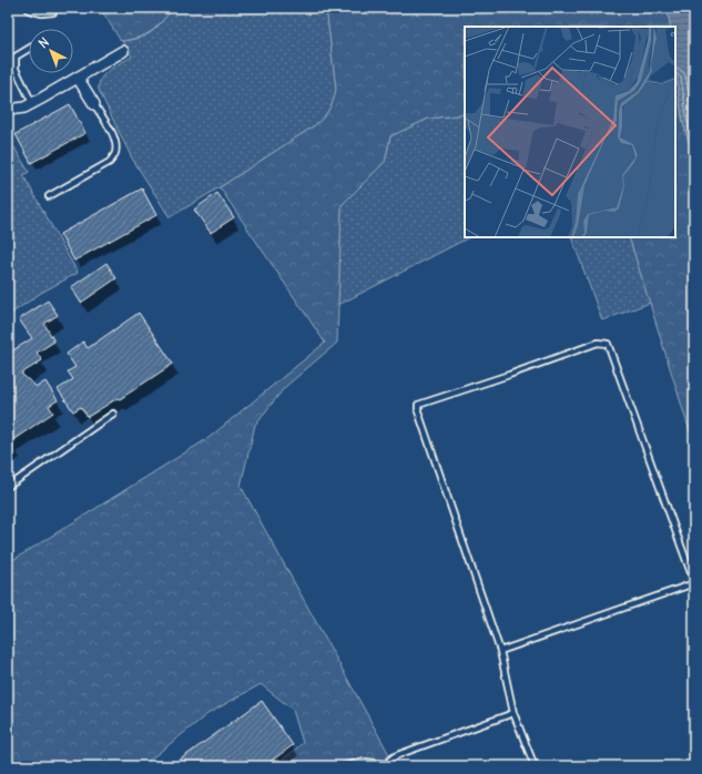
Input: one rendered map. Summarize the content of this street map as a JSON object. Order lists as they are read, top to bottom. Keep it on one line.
{"north":"top left"}
